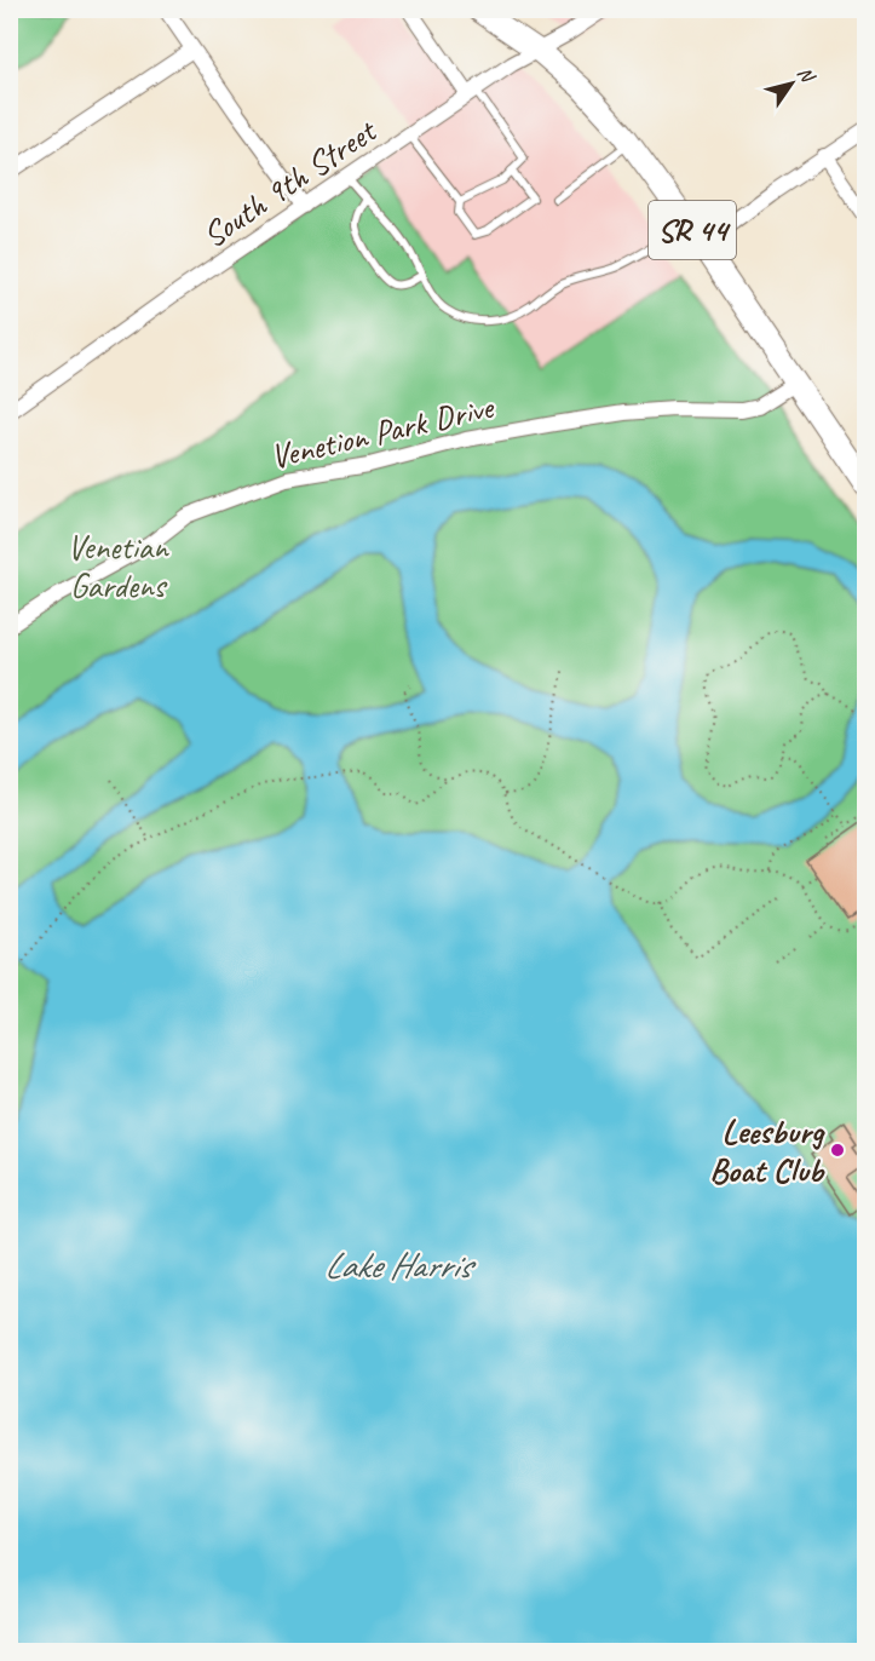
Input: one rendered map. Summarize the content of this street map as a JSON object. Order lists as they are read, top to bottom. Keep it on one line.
{"streets":{"main road":["SR 44"],"street":["South 9th Street","Venetion Park Drive"]},"crossings":[["South 9th Street","SR 44"],["SR 44","Venetion Park Drive"]],"water":["Lake Harris"],"parks":["Venetian Gardens"],"places":["Leesburg Boat Club"],"north":"top right"}
